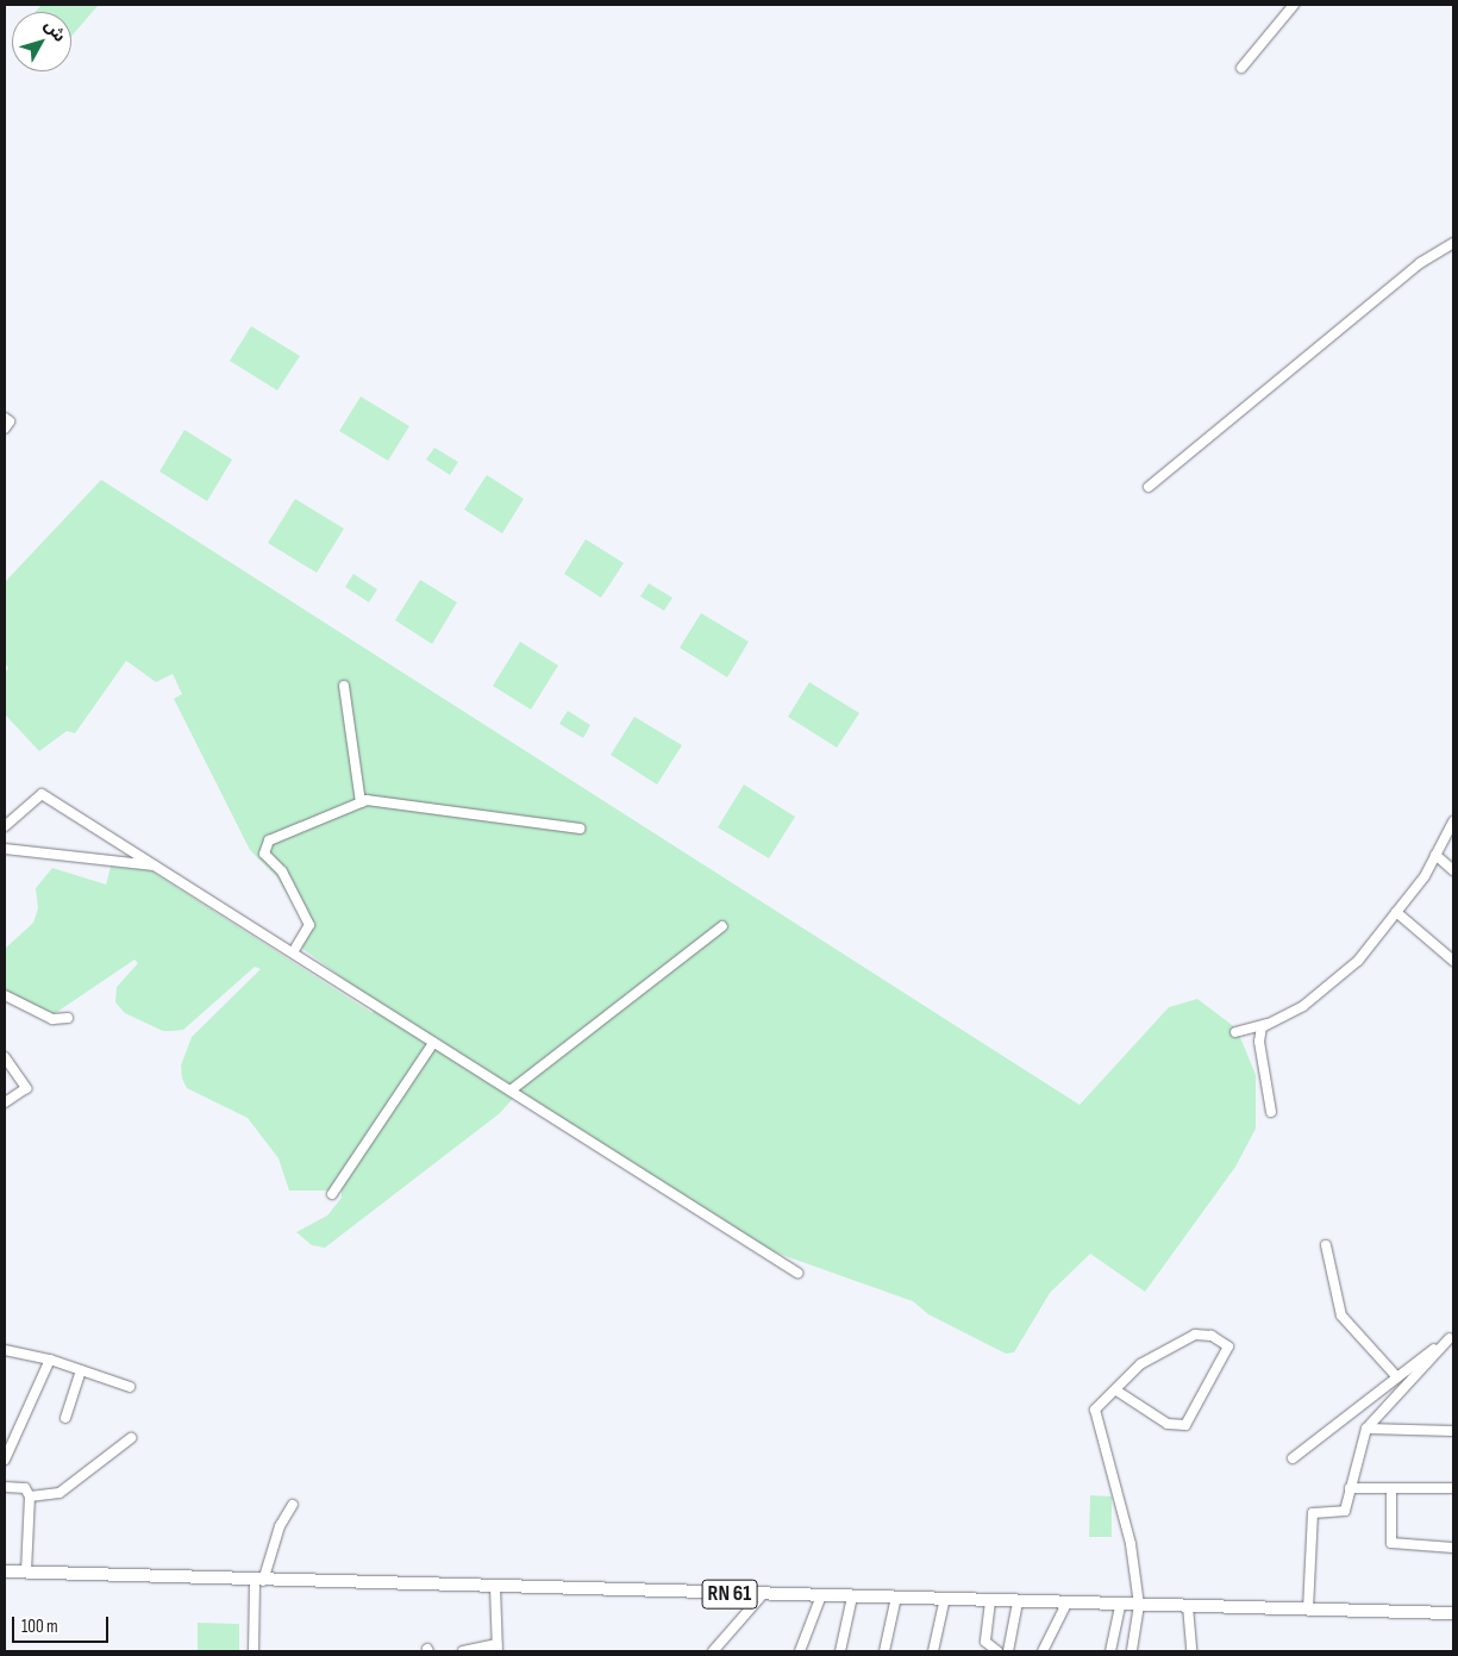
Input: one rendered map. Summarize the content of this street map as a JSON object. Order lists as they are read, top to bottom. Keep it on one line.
{"streets":{"main road":["RN 61"]},"scale_bar":"100 m","north":"top right"}
